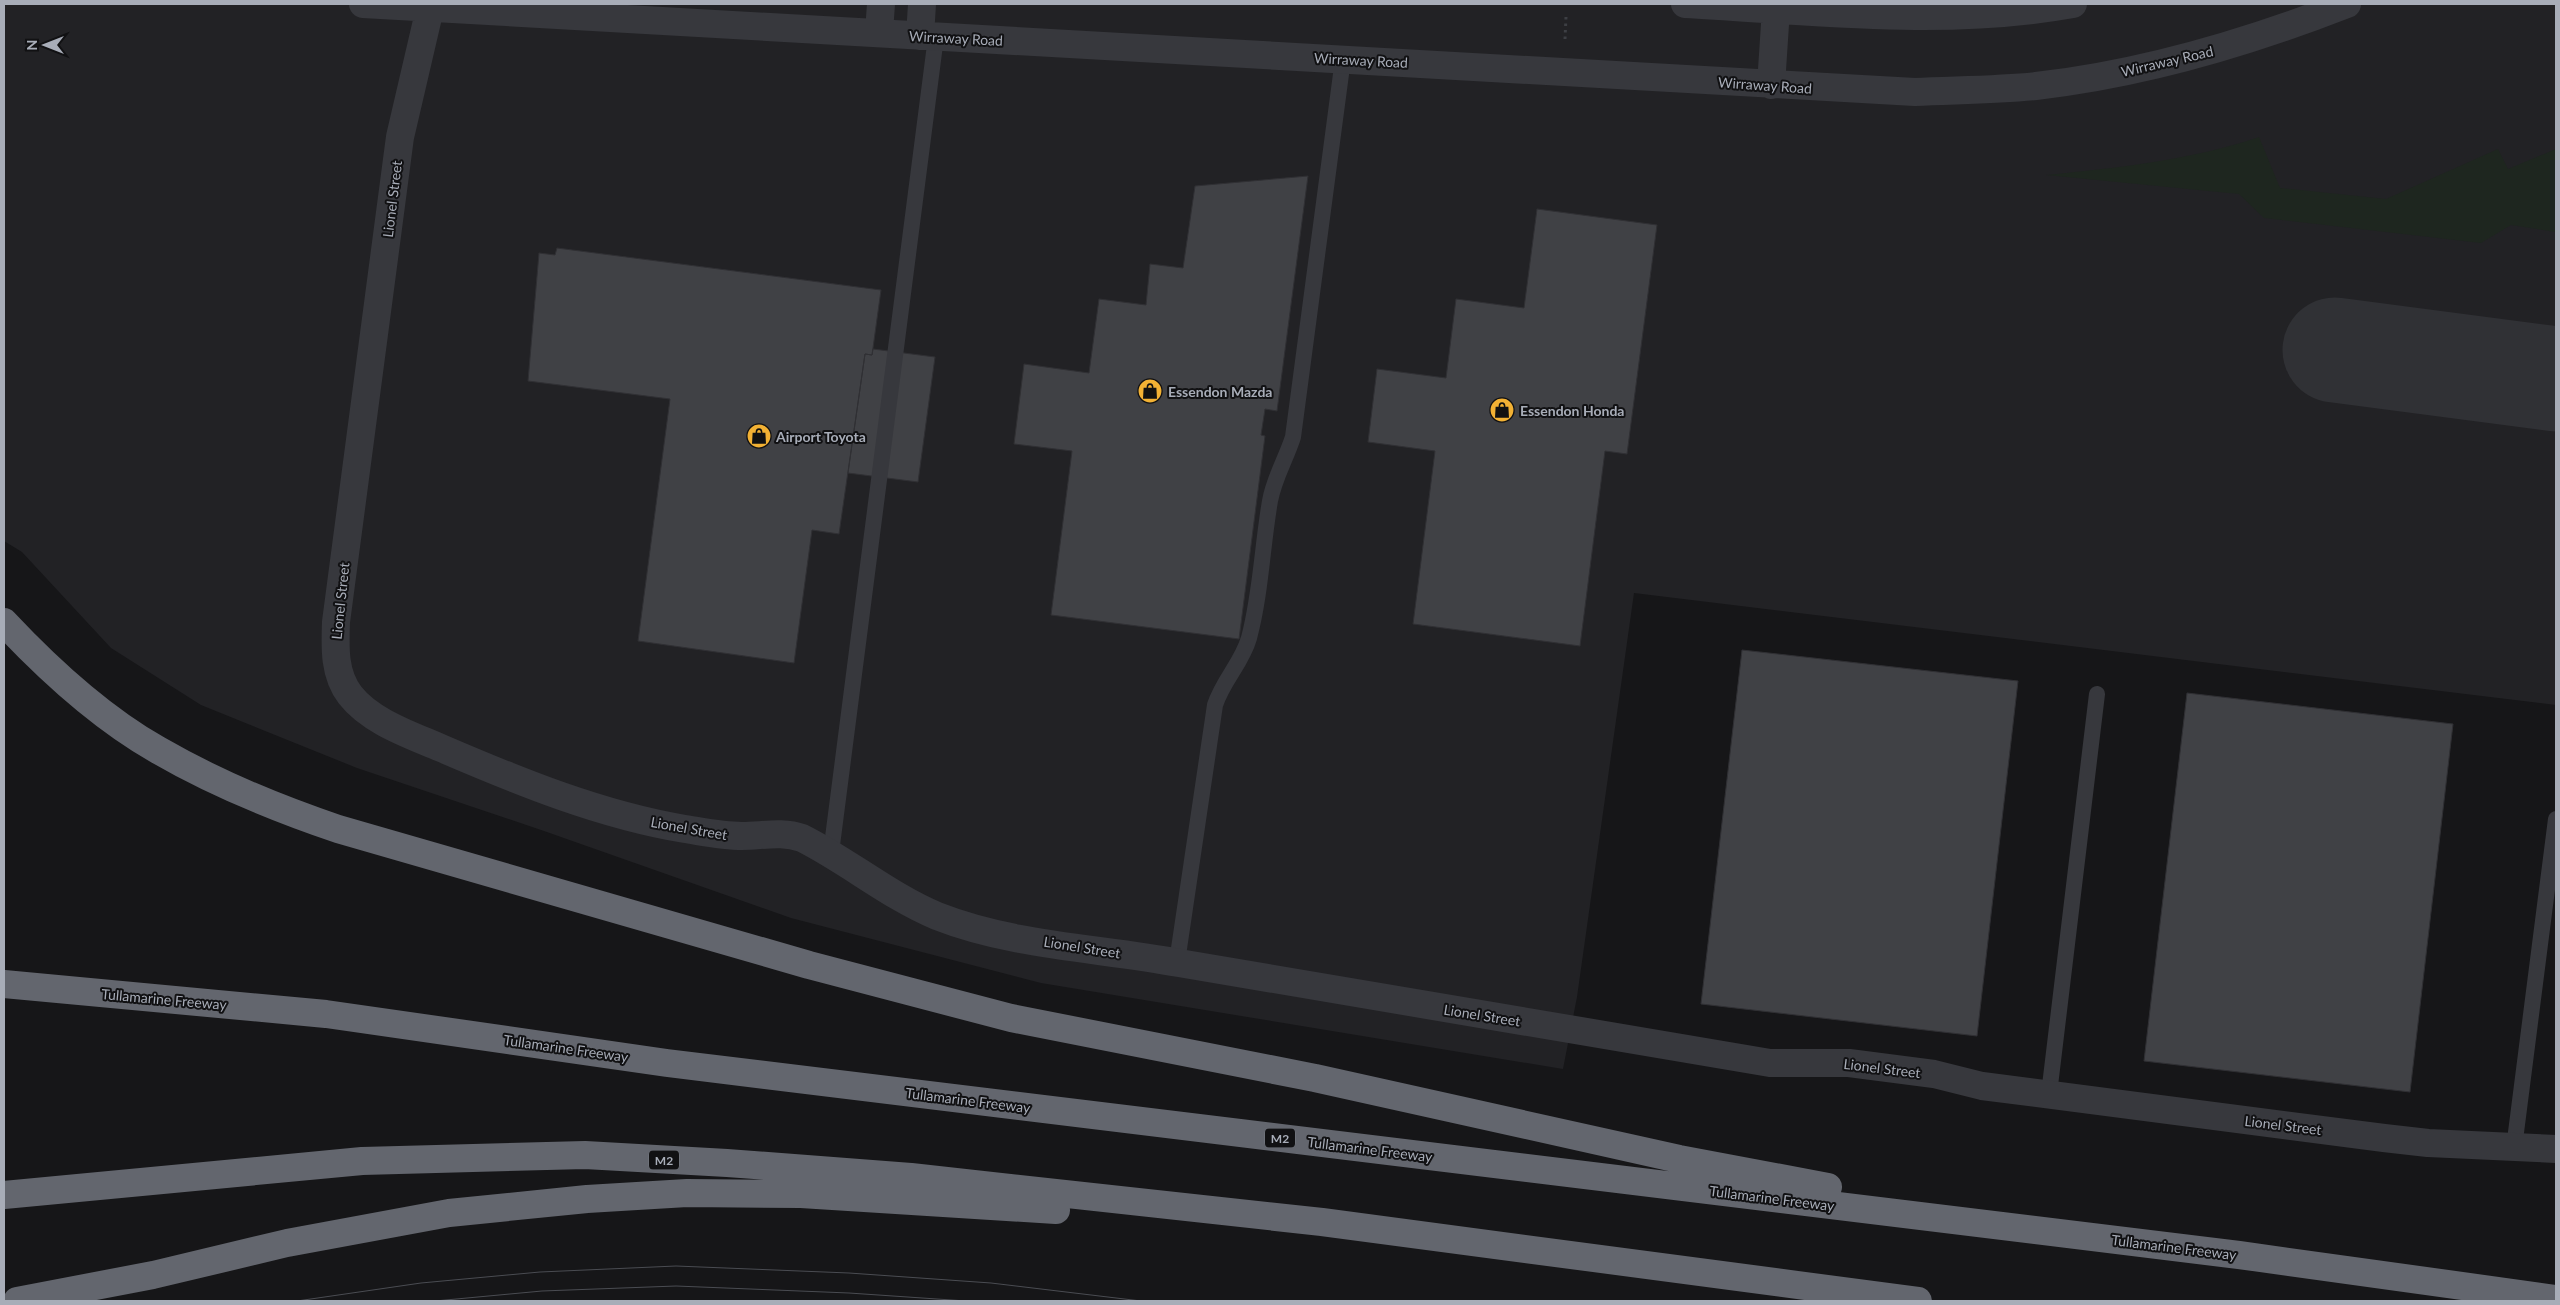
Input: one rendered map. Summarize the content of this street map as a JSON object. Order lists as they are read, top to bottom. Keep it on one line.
{"streets":{"highway":["Tullamarine Freeway","M2"],"street":["Wirraway Road","Lionel Street"]},"crossings":[["Wirraway Road","Lionel Street"]],"places":{"shop":["Essendon Mazda","Essendon Honda","Airport Toyota"]},"north":"left"}
